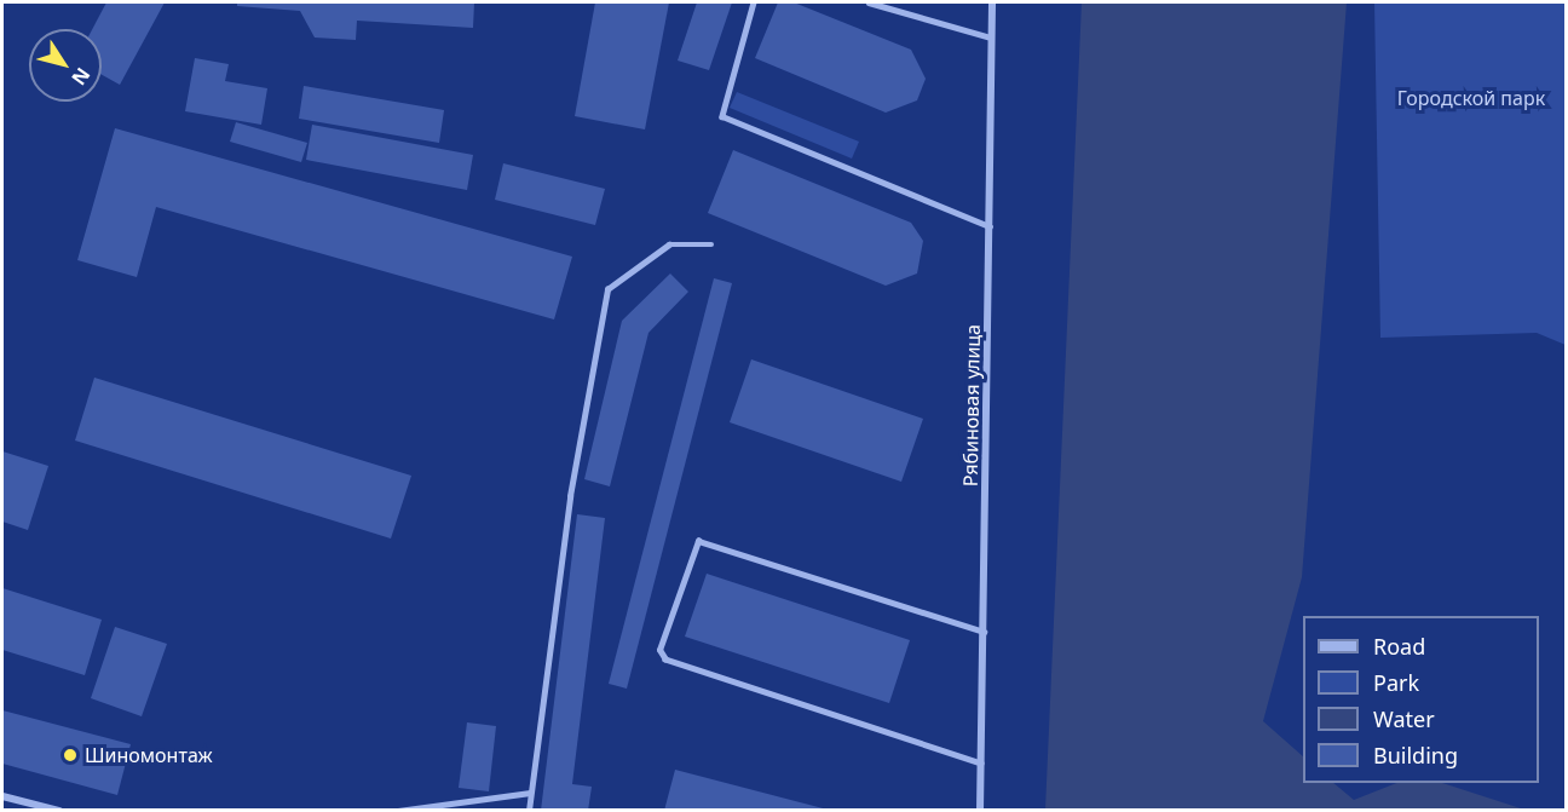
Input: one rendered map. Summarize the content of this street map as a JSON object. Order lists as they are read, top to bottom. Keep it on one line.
{"streets":{"street":["Рябиновая улица"]},"parks":["Городской парк"],"places":["Шиномонтаж"],"legend":["Road","Park","Water","Building"],"north":"bottom right"}
